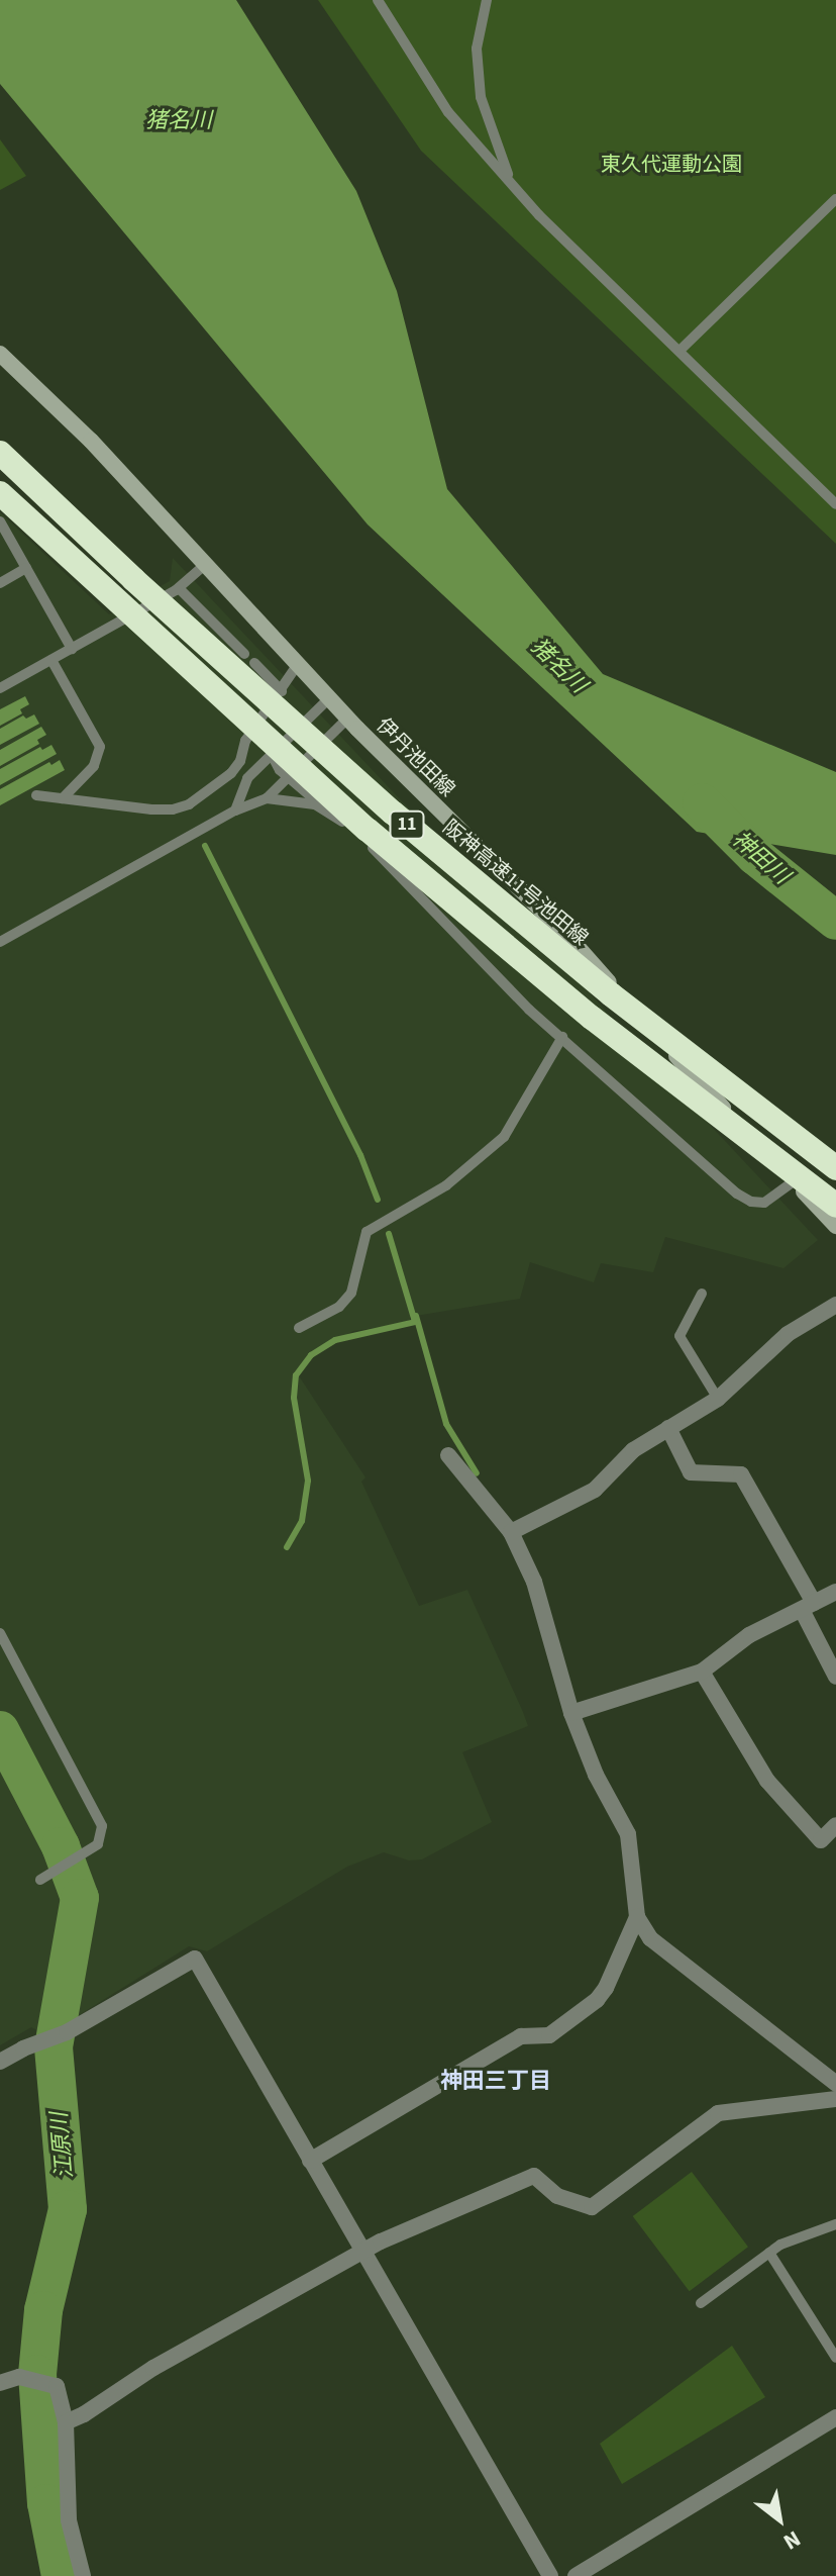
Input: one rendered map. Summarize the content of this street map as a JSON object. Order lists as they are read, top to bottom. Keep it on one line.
{"streets":{"highway":["11","阪神高速11号池田線"],"main road":["伊丹池田線"]},"districts":["神田三丁目"],"water":["猪名川","神田川","江原川"],"parks":["東久代運動公園"],"north":"bottom right"}
